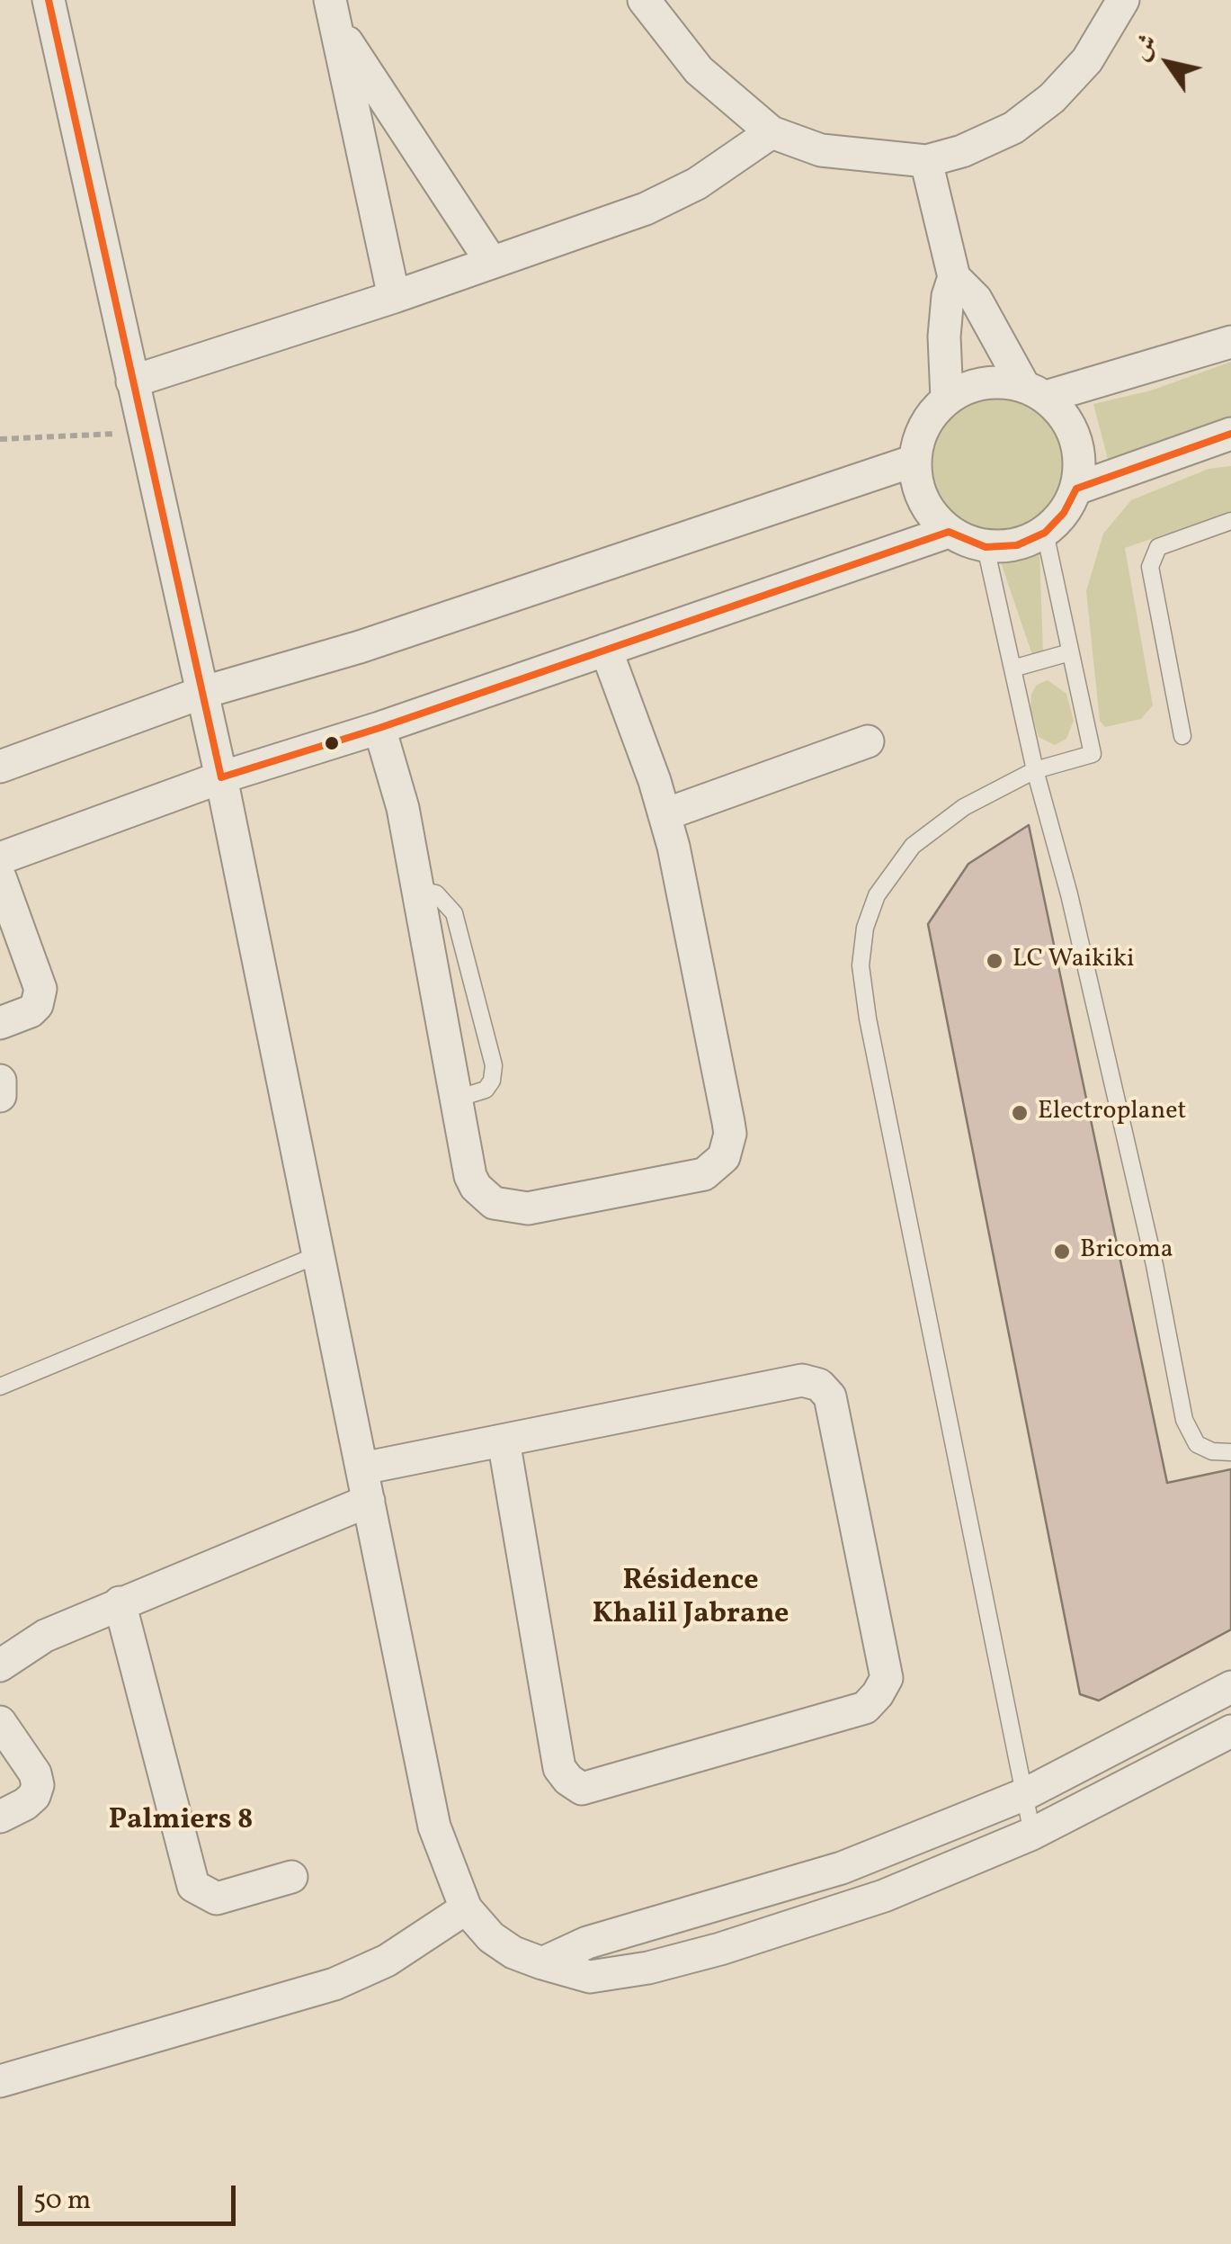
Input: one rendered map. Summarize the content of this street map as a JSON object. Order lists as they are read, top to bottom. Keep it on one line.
{"districts":["Résidence Khalil Jabrane","Palmiers 8"],"places":["LC Waikiki","Electroplanet","Bricoma"],"scale_bar":"50 m","north":"top left"}
